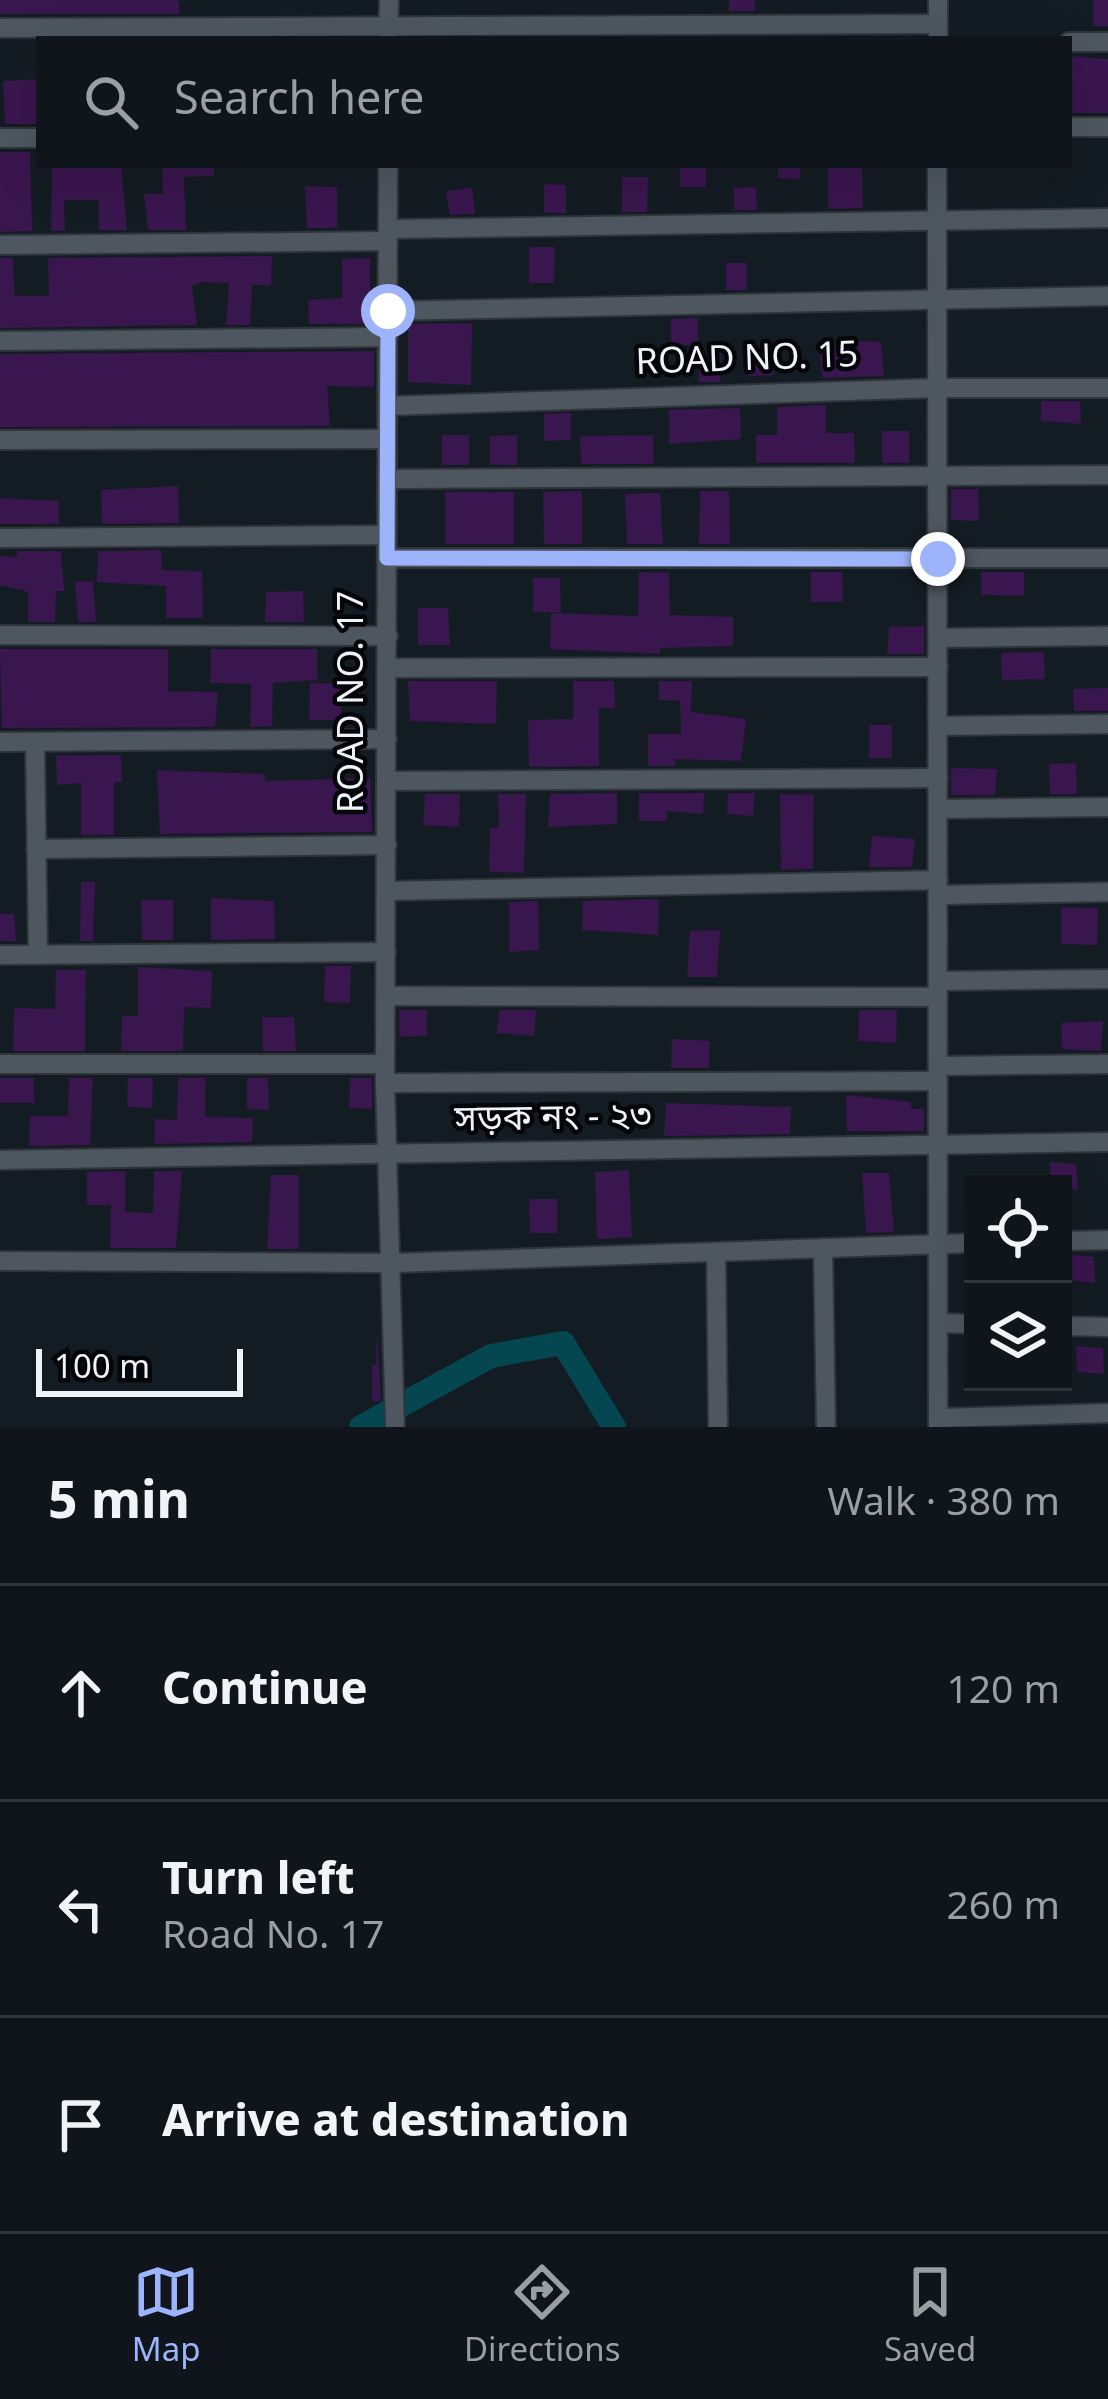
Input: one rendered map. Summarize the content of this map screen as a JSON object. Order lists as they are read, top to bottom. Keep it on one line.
{"streets":{"street":["ROAD NO. 15","ROAD NO. 17","সড়ক নং - ২৩"]},"crossings":[["ROAD NO. 17","সড়ক নং - ২৩"]],"scale_bar":"100 m","page":{"search":"Search here","scale":"100 m","heading":["5 min","Walk · 380 m"],"list":[["Continue","120 m"],["Turn left","Road No. 17","260 m"],"Arrive at destination"],"nav":["Map","Directions","Saved"]}}
